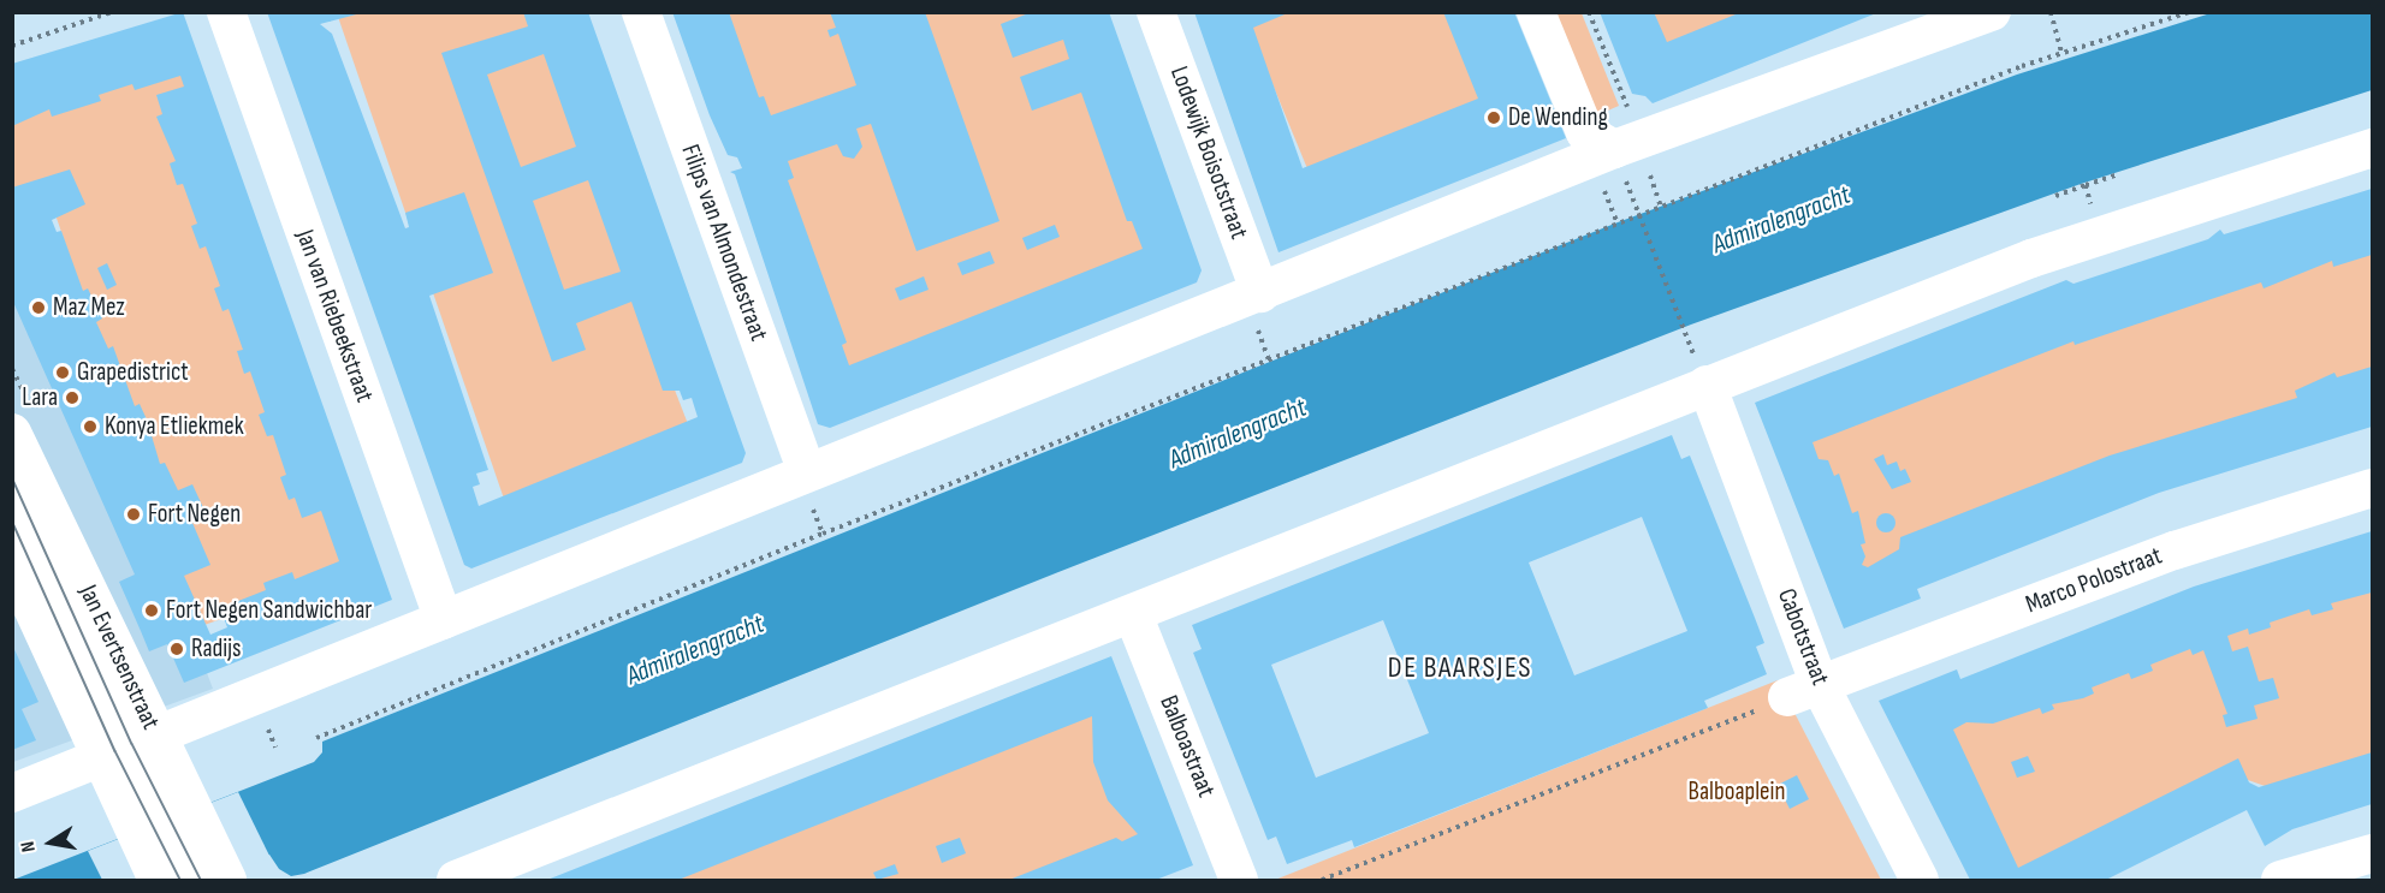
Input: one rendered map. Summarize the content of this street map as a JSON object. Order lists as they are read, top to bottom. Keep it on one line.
{"streets":{"street":["Lodewijk Boisotstraat","Filips van Almondestraat","Jan van Riebeekstraat","Marco Polostraat","Cabotstraat","Jan Evertsenstraat","Balboastraat"]},"crossings":[["Marco Polostraat","Cabotstraat"]],"districts":["DE BAARSJES"],"water":["Admiralengracht"],"parks":["Balboaplein"],"places":["De Wending","Maz Mez","Grapedistrict","Lara","Konya Etliekmek","Fort Negen","Fort Negen Sandwichbar","Radijs"],"north":"left"}
